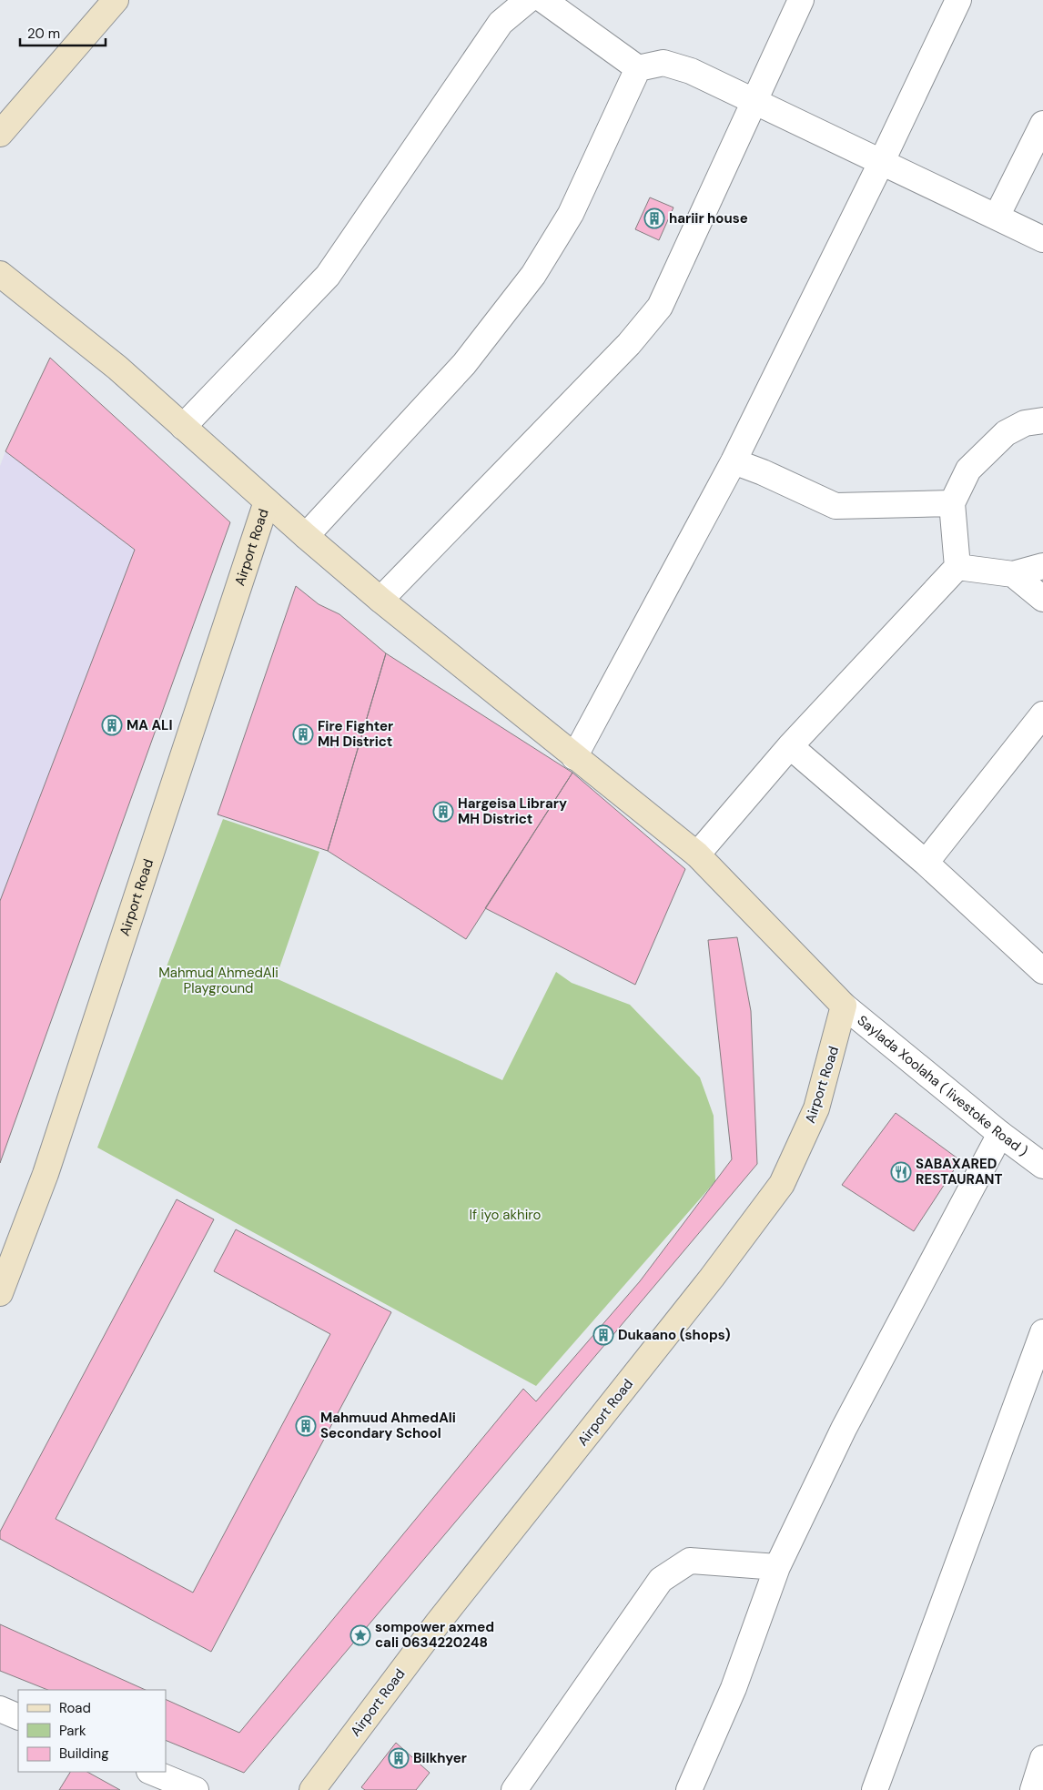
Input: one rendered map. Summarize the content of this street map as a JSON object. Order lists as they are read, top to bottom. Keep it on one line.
{"streets":{"main road":["Airport Road"],"street":["Saylada Xoolaha ( livestoke Road )"]},"crossings":[["Airport Road","Saylada Xoolaha ( livestoke Road )"]],"parks":["Mahmud AhmedAli Playground","If iyo akhiro"],"places":{"building":["hariir house","MA ALI","Fire Fighter MH District","Hargeisa Library MH District","Dukaano (shops)","Mahmuud AhmedAli Secondary School","Bilkhyer"],"restaurant":["SABAXARED RESTAURANT"],"place":["sompower axmed cali 0634220248"]},"legend":["Road","Park","Building"],"scale_bar":"20 m"}
